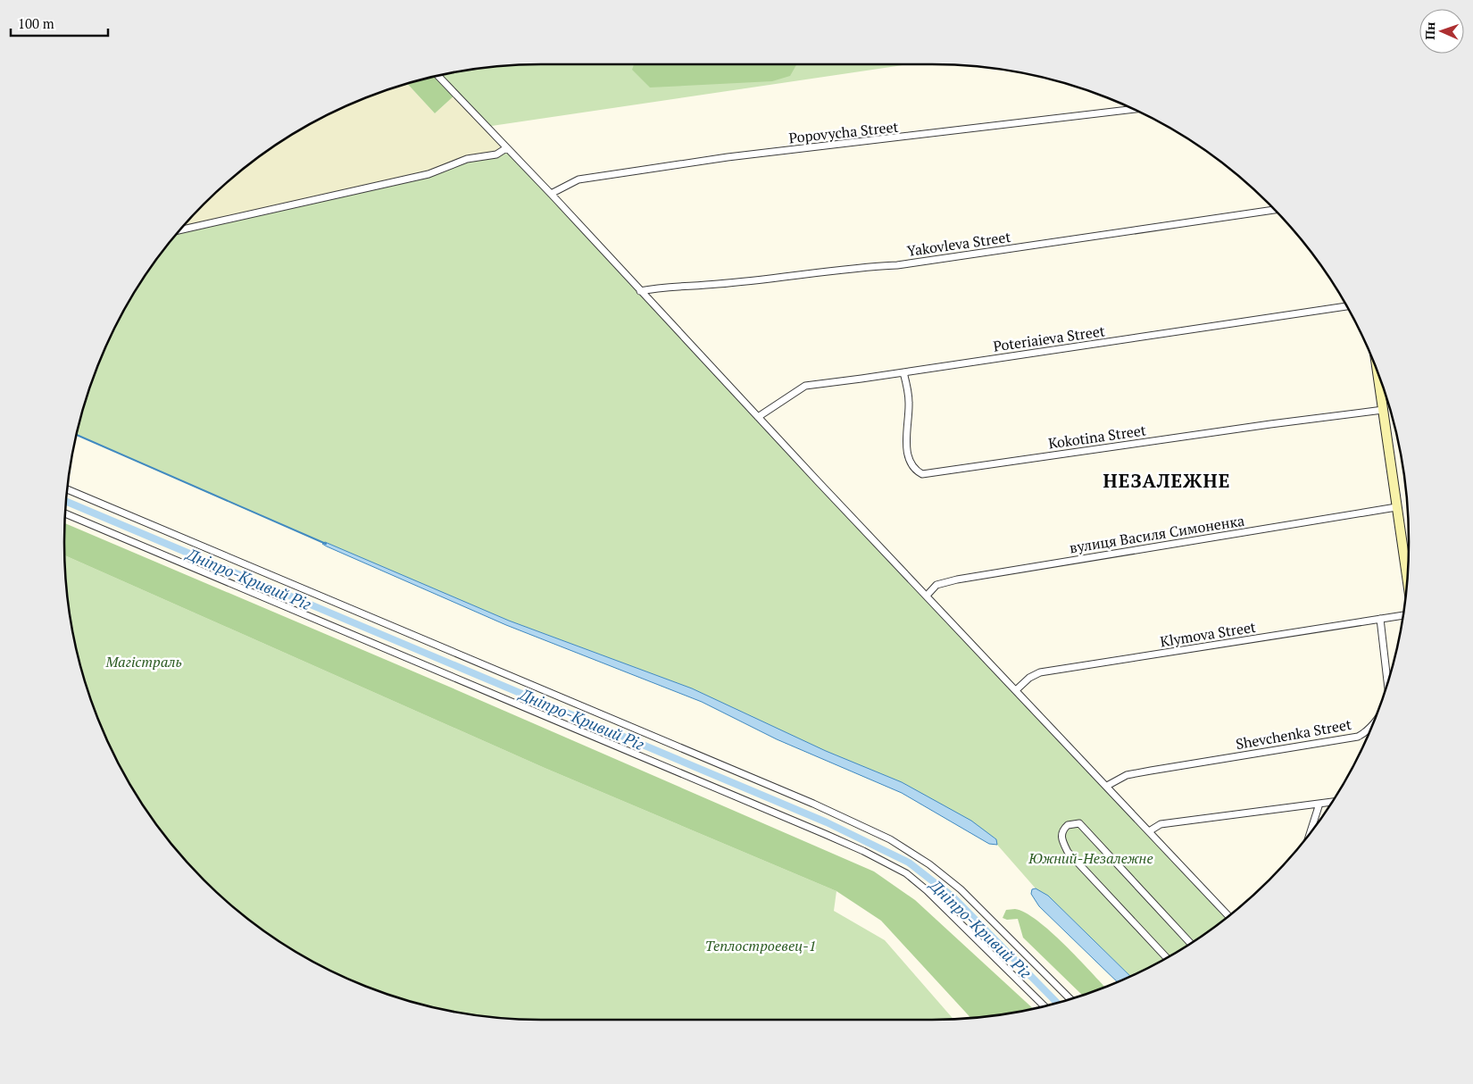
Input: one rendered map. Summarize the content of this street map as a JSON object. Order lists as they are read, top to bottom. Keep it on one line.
{"streets":{"street":["Popovycha Street","Yakovleva Street","Poteriaieva Street","Kokotina Street","вулиця Василя Симоненка","Klymova Street","Shevchenka Street"]},"crossings":[["Poteriaieva Street","Kokotina Street"],["Klymova Street","Shevchenka Street"]],"districts":["НЕЗАЛЕЖНЕ"],"water":["Дніпро-Кривий Ріг"],"parks":["Магістраль","Южний-Незалежне","Теплостроевец-1"],"scale_bar":"100 m","north":"left"}
